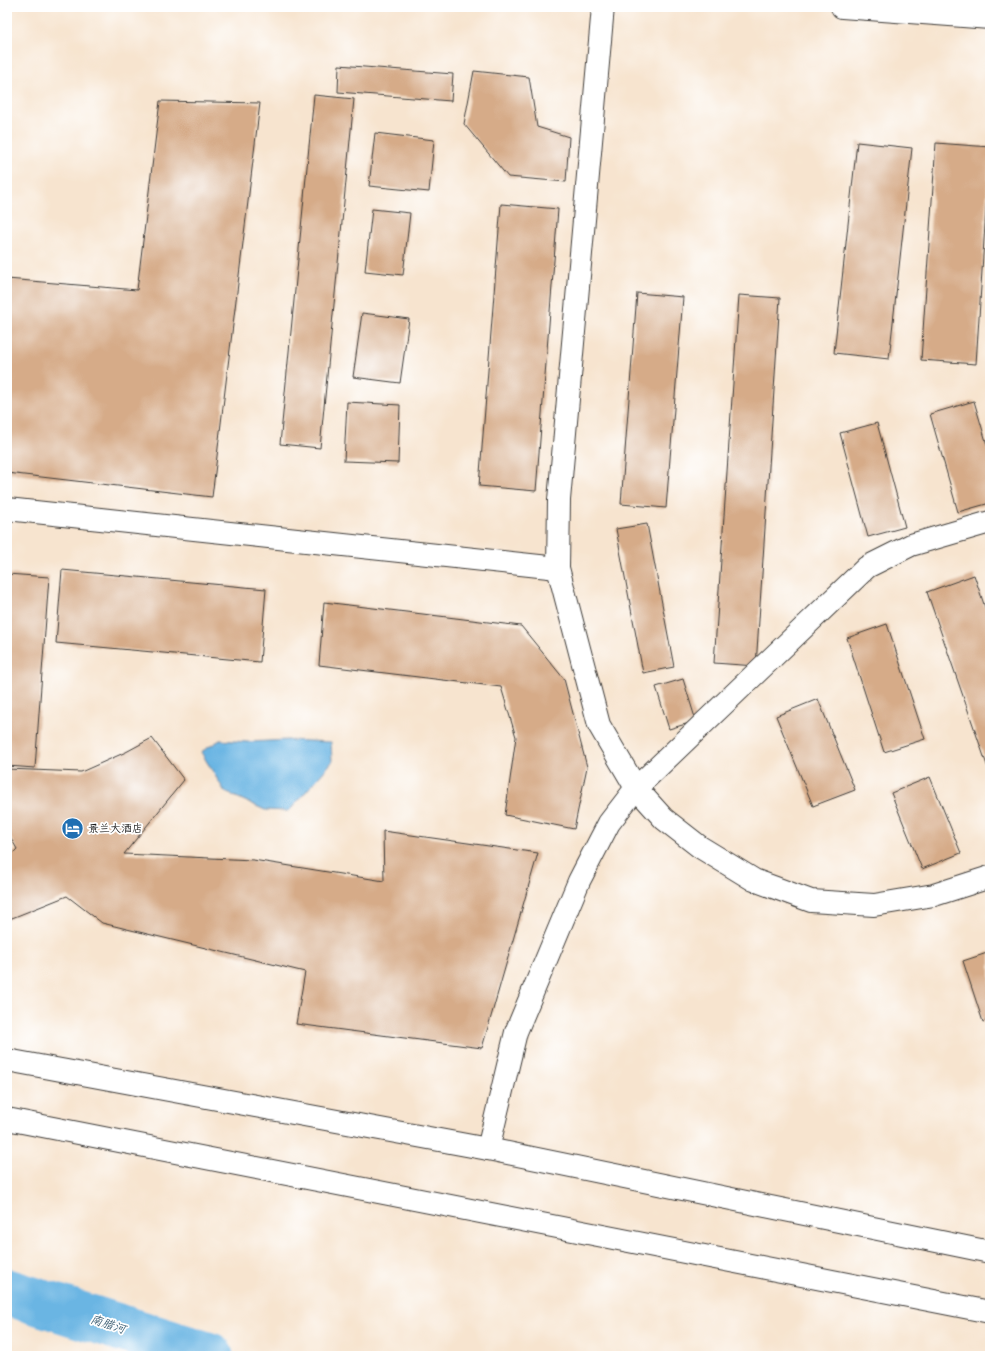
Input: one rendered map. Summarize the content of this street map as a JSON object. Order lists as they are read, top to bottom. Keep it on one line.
{"water":["南腊河"],"places":{"hotel":["景兰大酒店"]}}
